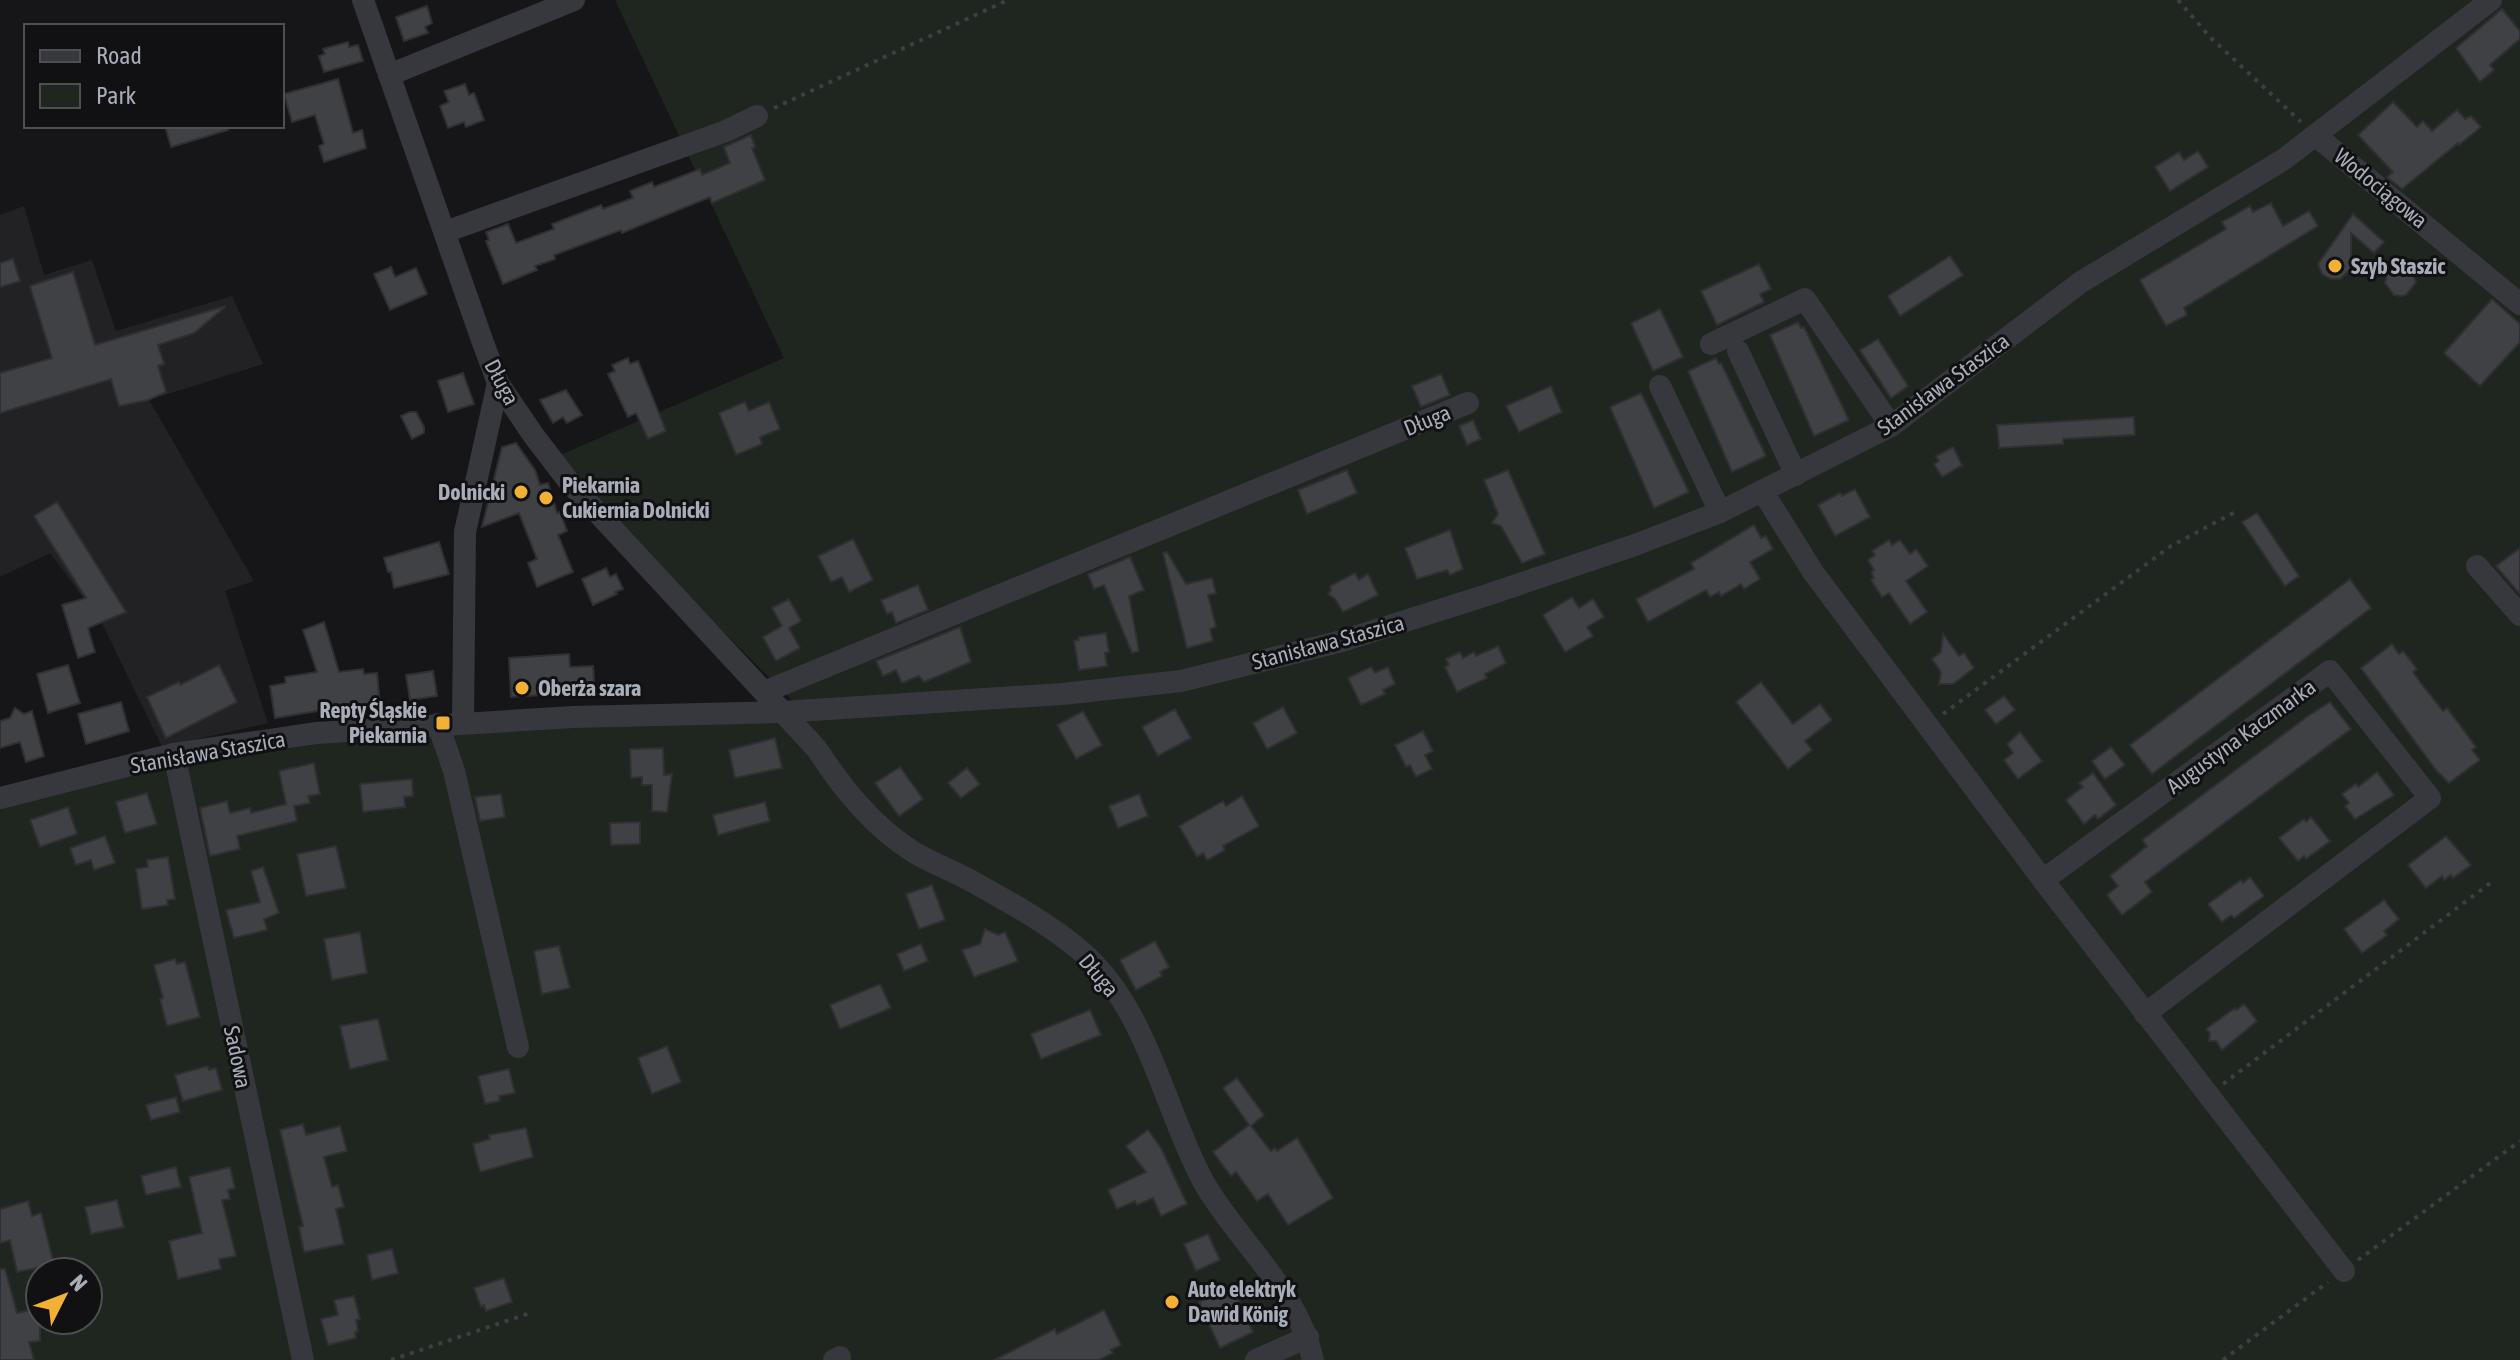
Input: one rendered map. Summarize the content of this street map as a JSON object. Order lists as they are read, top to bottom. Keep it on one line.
{"streets":{"street":["Wodociągowa","Długa","Stanisława Staszica","Augustyna Kaczmarka","Sadowa"]},"crossings":[["Wodociągowa","Stanisława Staszica"],["Długa","Stanisława Staszica"],["Stanisława Staszica","Sadowa"]],"places":{"other":["Szyb Staszic","Dolnicki","Piekarnia Cukiernia Dolnicki","Oberża szara","Auto elektryk Dawid König"],"transit":["Repty Śląskie Piekarnia"]},"legend":["Road","Park"],"north":"top right"}
